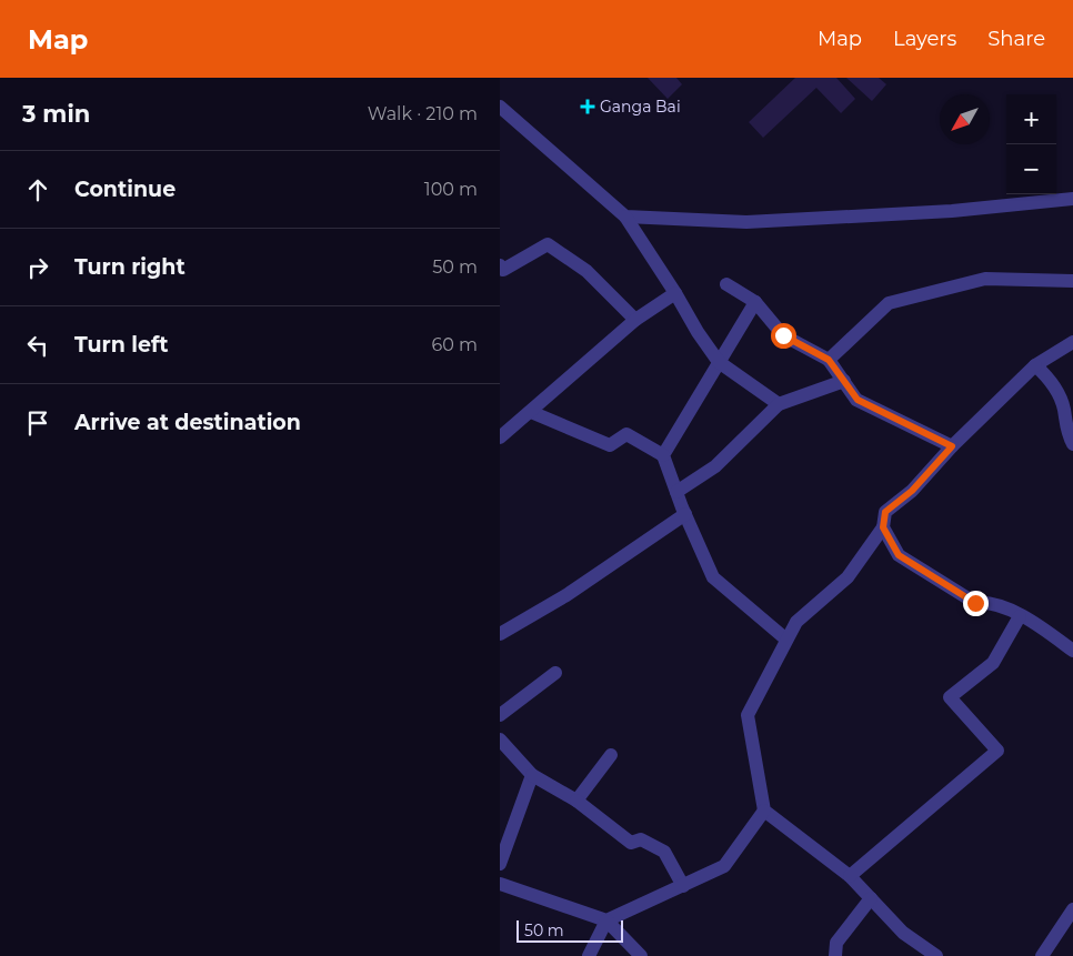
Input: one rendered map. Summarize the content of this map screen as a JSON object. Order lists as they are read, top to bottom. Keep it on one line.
{"places":{"health":["Ganga Bai"]},"scale_bar":"50 m","north":"bottom left","page":{"header":"Map","nav":["Map","Layers","Share"],"heading":["3 min","Walk · 210 m"],"map_buttons":["+","−"],"list":[["Continue","100 m"],["Turn right","50 m"],["Turn left","60 m"],"Arrive at destination"],"scale":"50 m"}}
